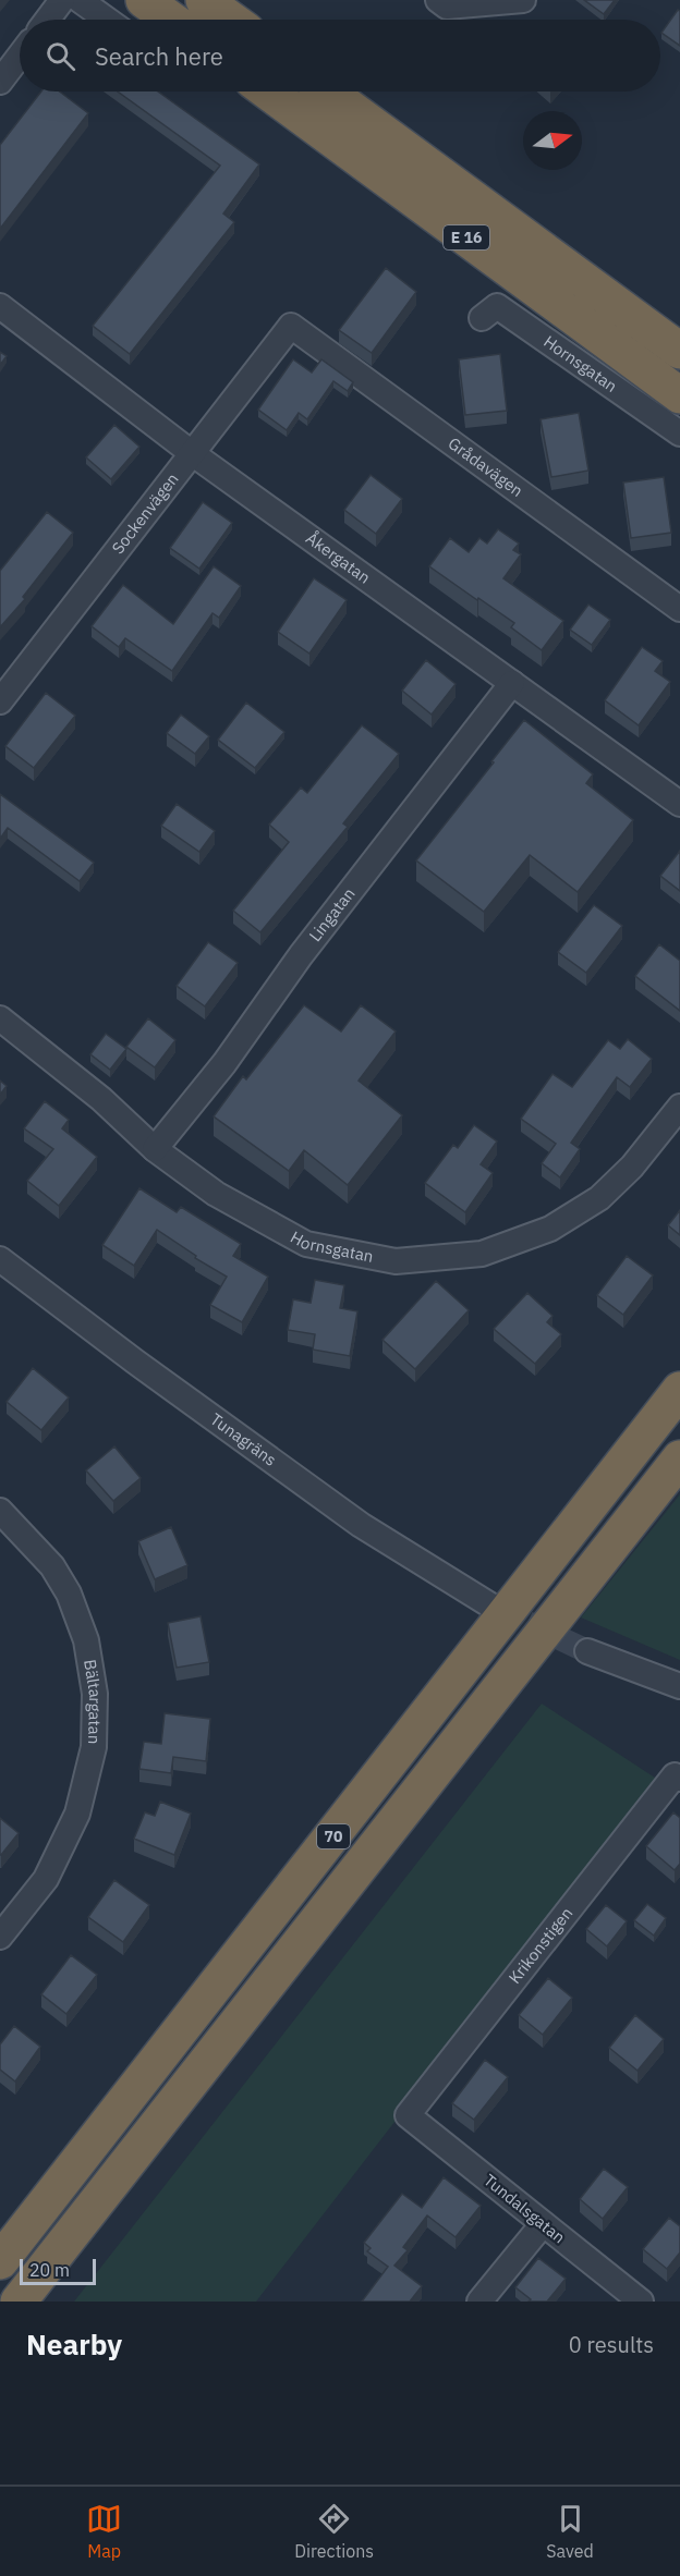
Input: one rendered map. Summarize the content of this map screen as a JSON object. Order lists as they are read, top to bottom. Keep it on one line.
{"streets":{"highway":["E 16","70"],"street":["Hornsgatan","Grådavägen","Sockenvägen","Åkergatan","Lingatan","Tunagräns","Bältargatan","Krikonstigen","Tundalsgatan"]},"crossings":[["Hornsgatan","Lingatan"],["Grådavägen","Sockenvägen"],["Sockenvägen","Åkergatan"],["Åkergatan","Lingatan"],["Krikonstigen","Tundalsgatan"]],"scale_bar":"20 m","north":"right","page":{"search":"Search here","scale":"20 m","heading":["Nearby","0 results"],"nav":["Map","Directions","Saved"]}}
